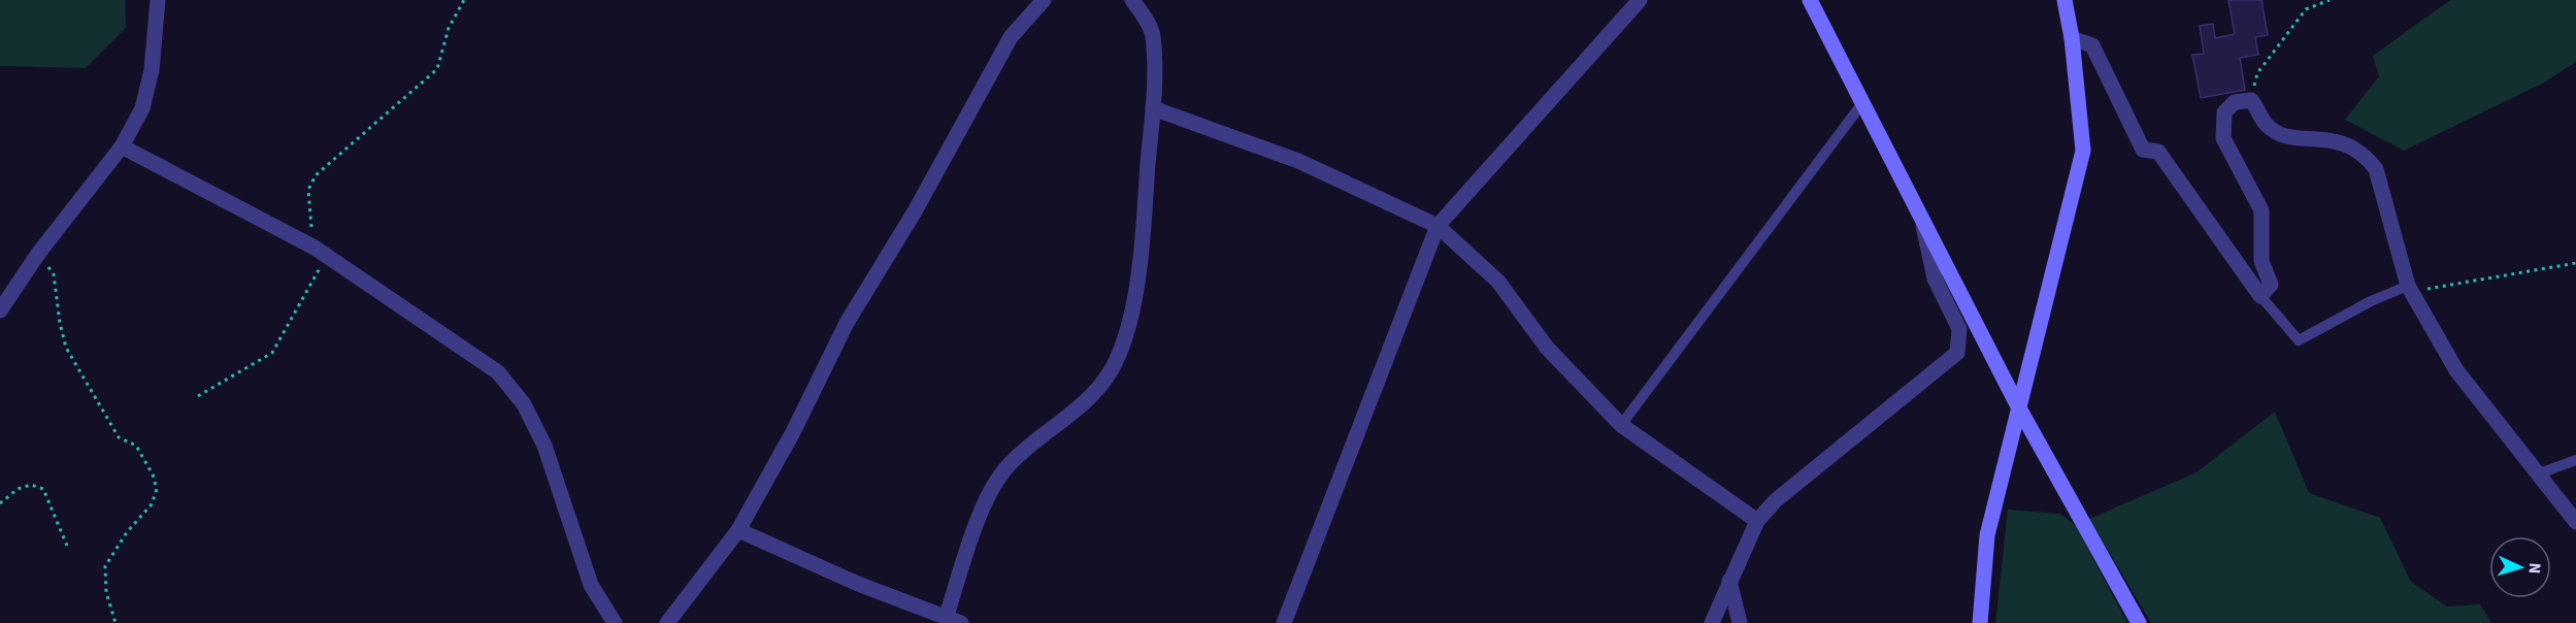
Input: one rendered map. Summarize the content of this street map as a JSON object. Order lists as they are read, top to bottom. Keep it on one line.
{"north":"right"}
